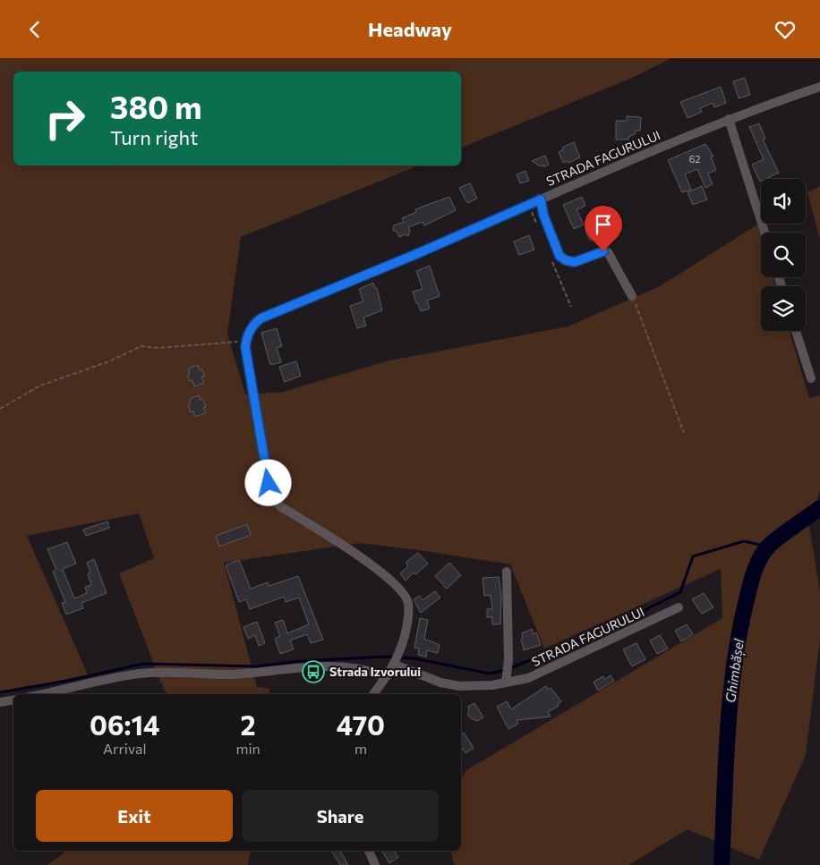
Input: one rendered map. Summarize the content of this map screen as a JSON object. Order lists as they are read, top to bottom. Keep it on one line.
{"streets":{"street":["STRADA FAGURULUI"]},"water":["Ghimbășel"],"places":{"bus stop":["Strada Izvorului"]},"house_numbers":["62"],"page":{"header":"Headway","turn":["380 m","Turn right"],"eta":["06:14","Arrival","2","min","470","m"],"buttons":["Exit","Share"]}}
